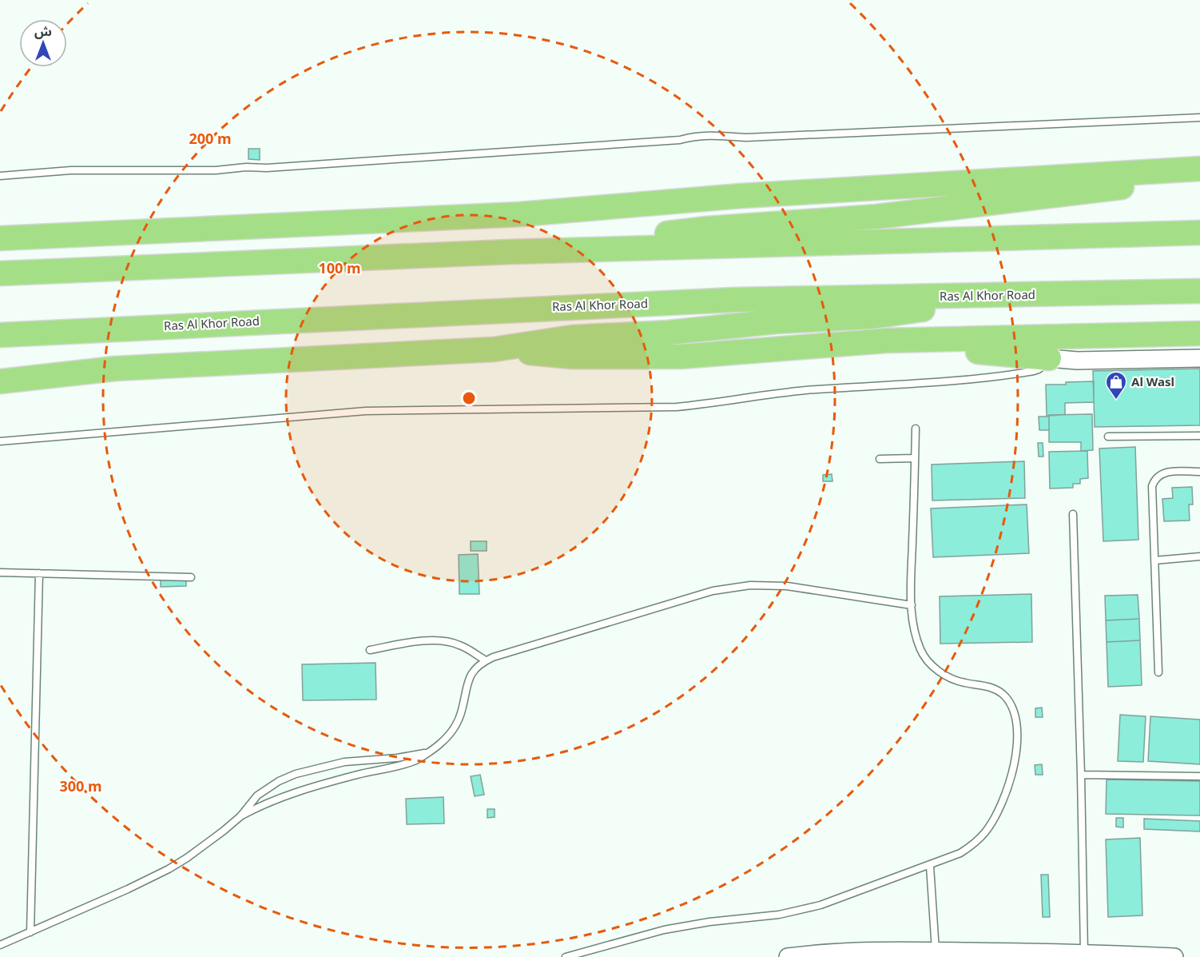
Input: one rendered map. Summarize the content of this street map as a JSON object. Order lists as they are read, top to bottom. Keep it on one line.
{"streets":{"highway":["Ras Al Khor Road"]},"places":{"shop":["Al Wasl"]},"north":"top","rings":["200 m","100 m","300 m"]}
